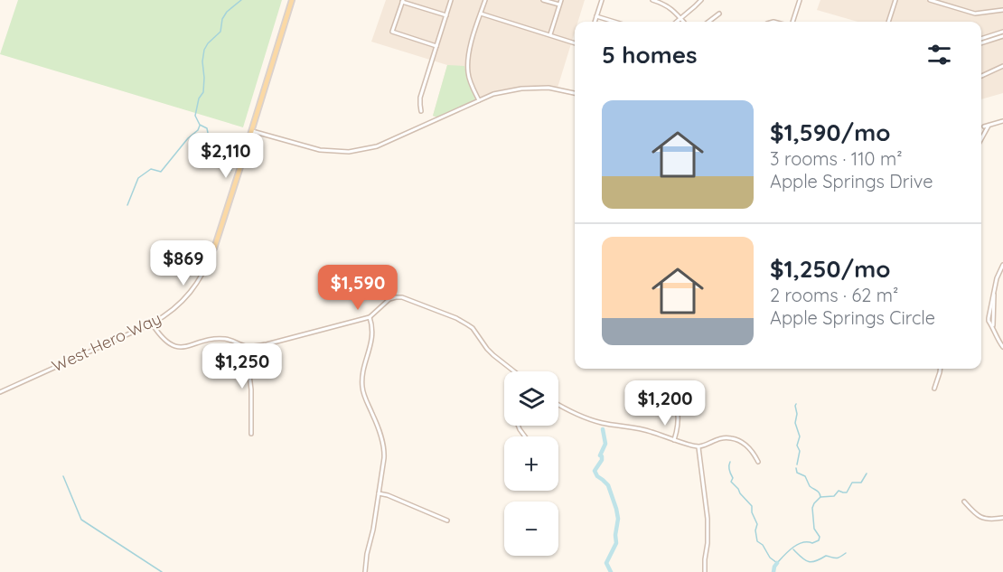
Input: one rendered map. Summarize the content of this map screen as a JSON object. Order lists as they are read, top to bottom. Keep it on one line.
{"streets":{"main road":["West Hero Way"]},"page":{"heading":"5 homes","list":[{"name":"$1,590/mo","note":"3 rooms · 110 m² · Apple Springs Drive"},{"name":"$1,250/mo","note":"2 rooms · 62 m² · Apple Springs Circle"}],"price":["$2,110","$869","$1,590","$1,250","$1,200"],"map_buttons":["+","−"]}}
